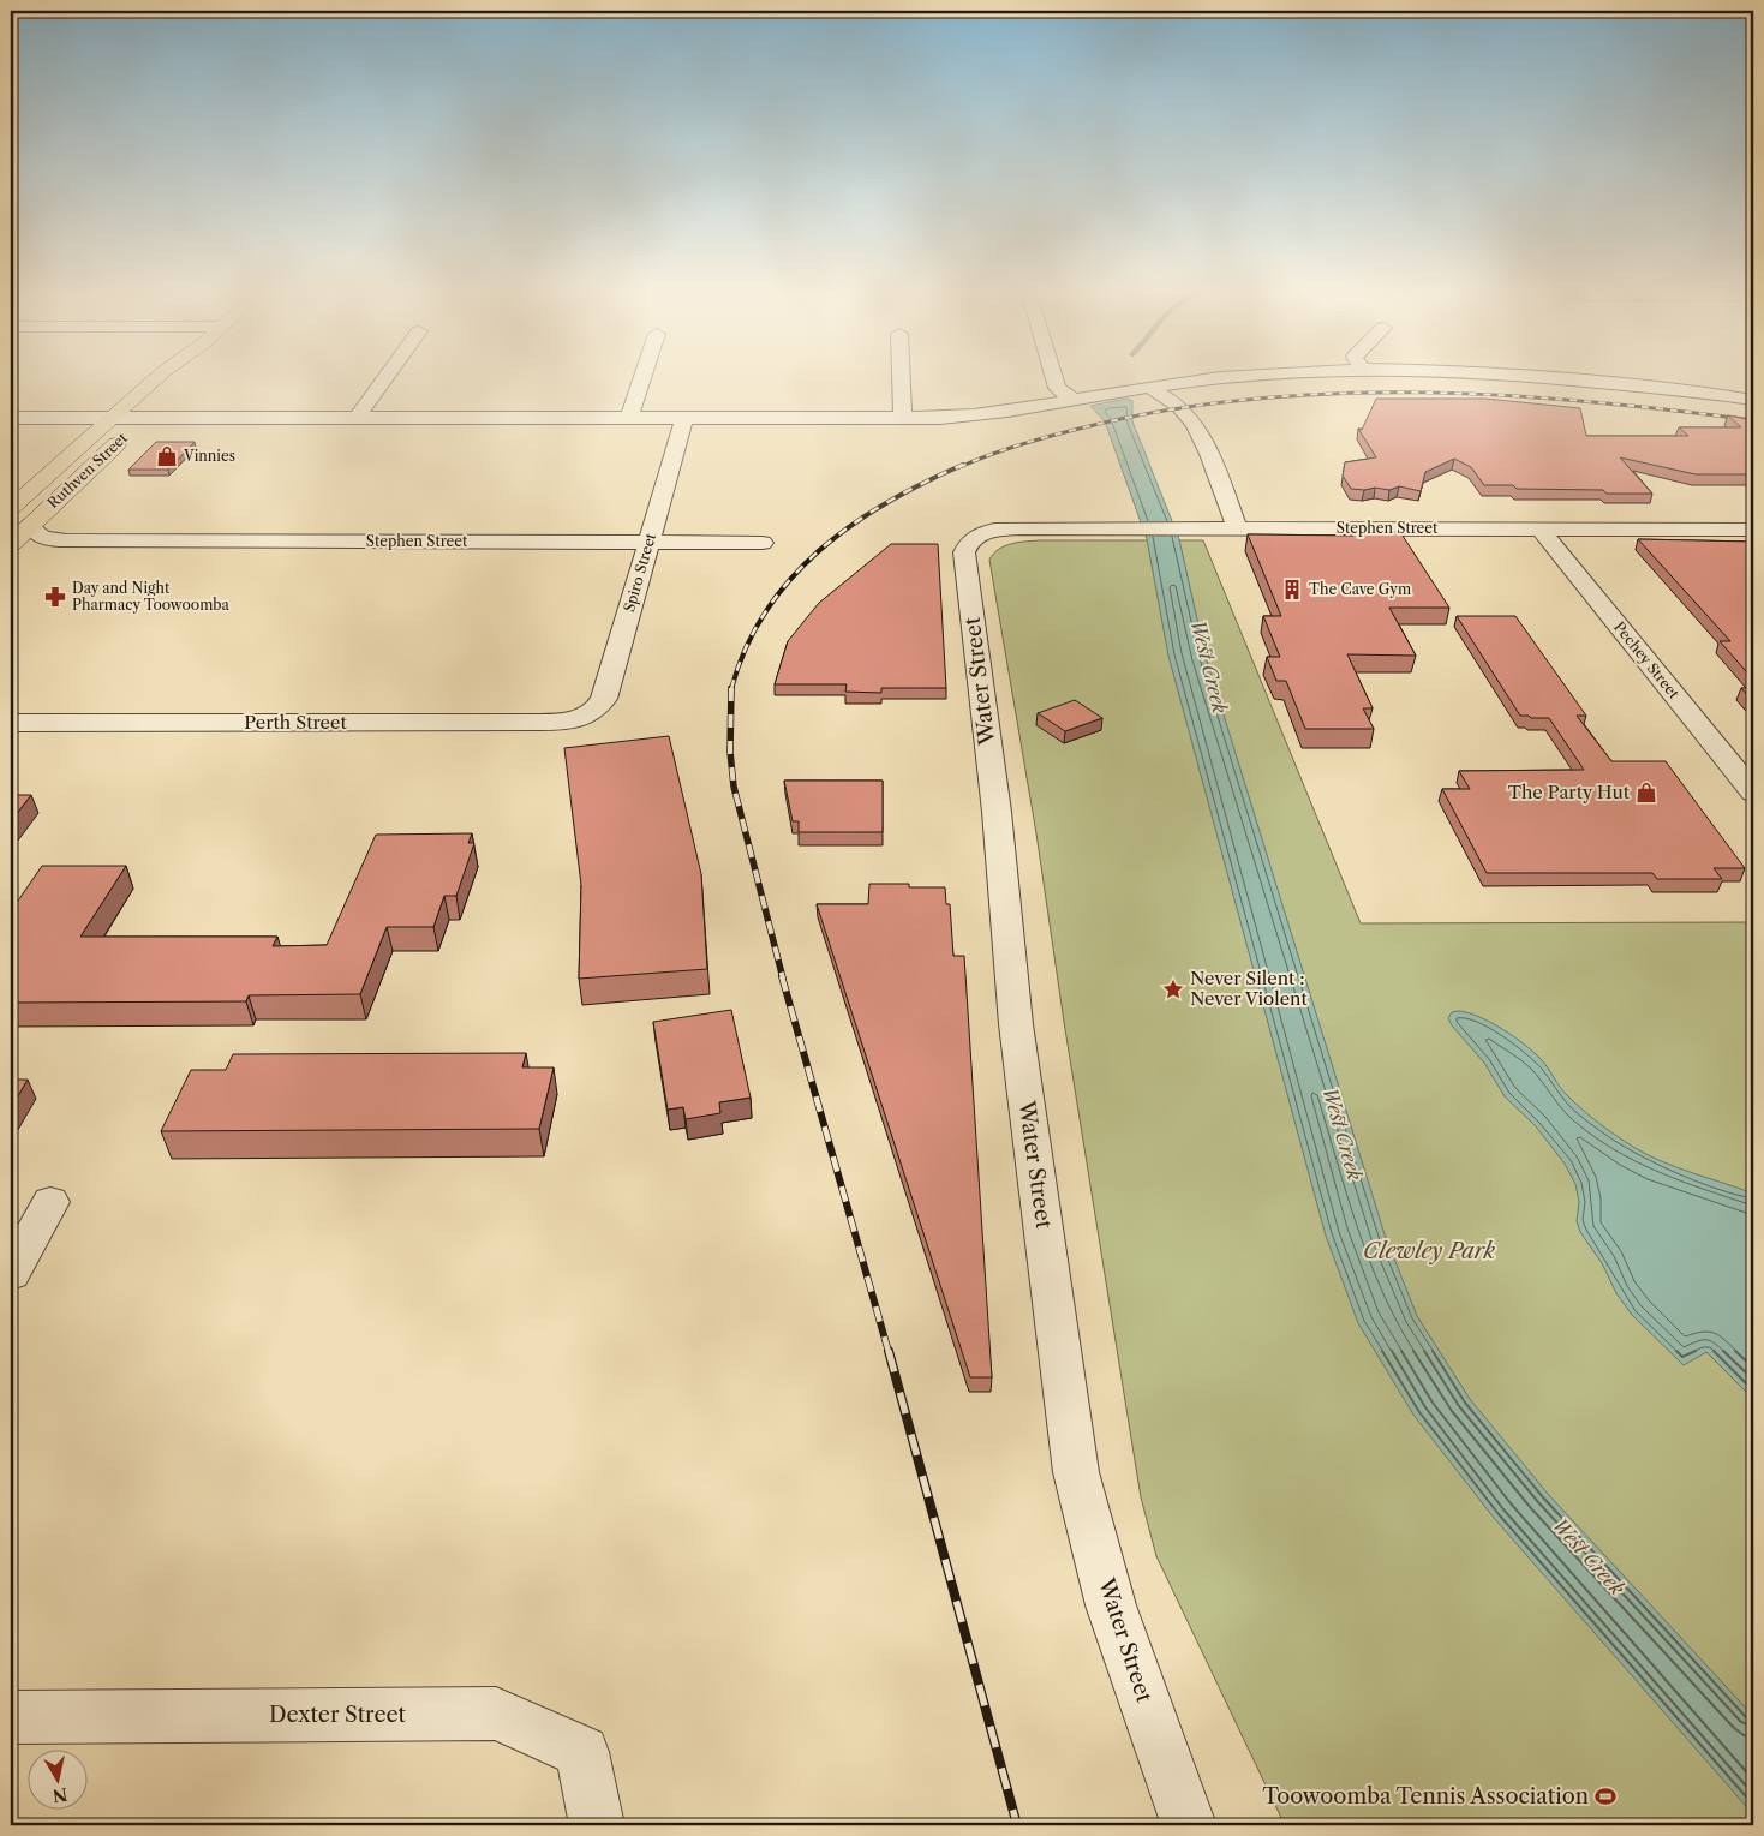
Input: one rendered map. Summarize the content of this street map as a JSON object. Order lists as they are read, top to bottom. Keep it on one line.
{"streets":{"highway":["Ruthven Street"],"street":["Stephen Street","Spiro Street","Pechey Street","Water Street","Perth Street","Dexter Street"]},"crossings":[["Ruthven Street","Stephen Street"],["Stephen Street","Spiro Street"],["Stephen Street","Pechey Street"],["Stephen Street","Water Street"],["Spiro Street","Perth Street"]],"water":["West Creek"],"parks":["Clewley Park"],"places":{"shop":["Vinnies","The Party Hut"],"building":["The Cave Gym"],"pharmacy":["Day and Night Pharmacy Toowoomba"],"place":["Never Silent : Never Violent"],"sports":["Toowoomba Tennis Association"]},"north":"bottom"}
